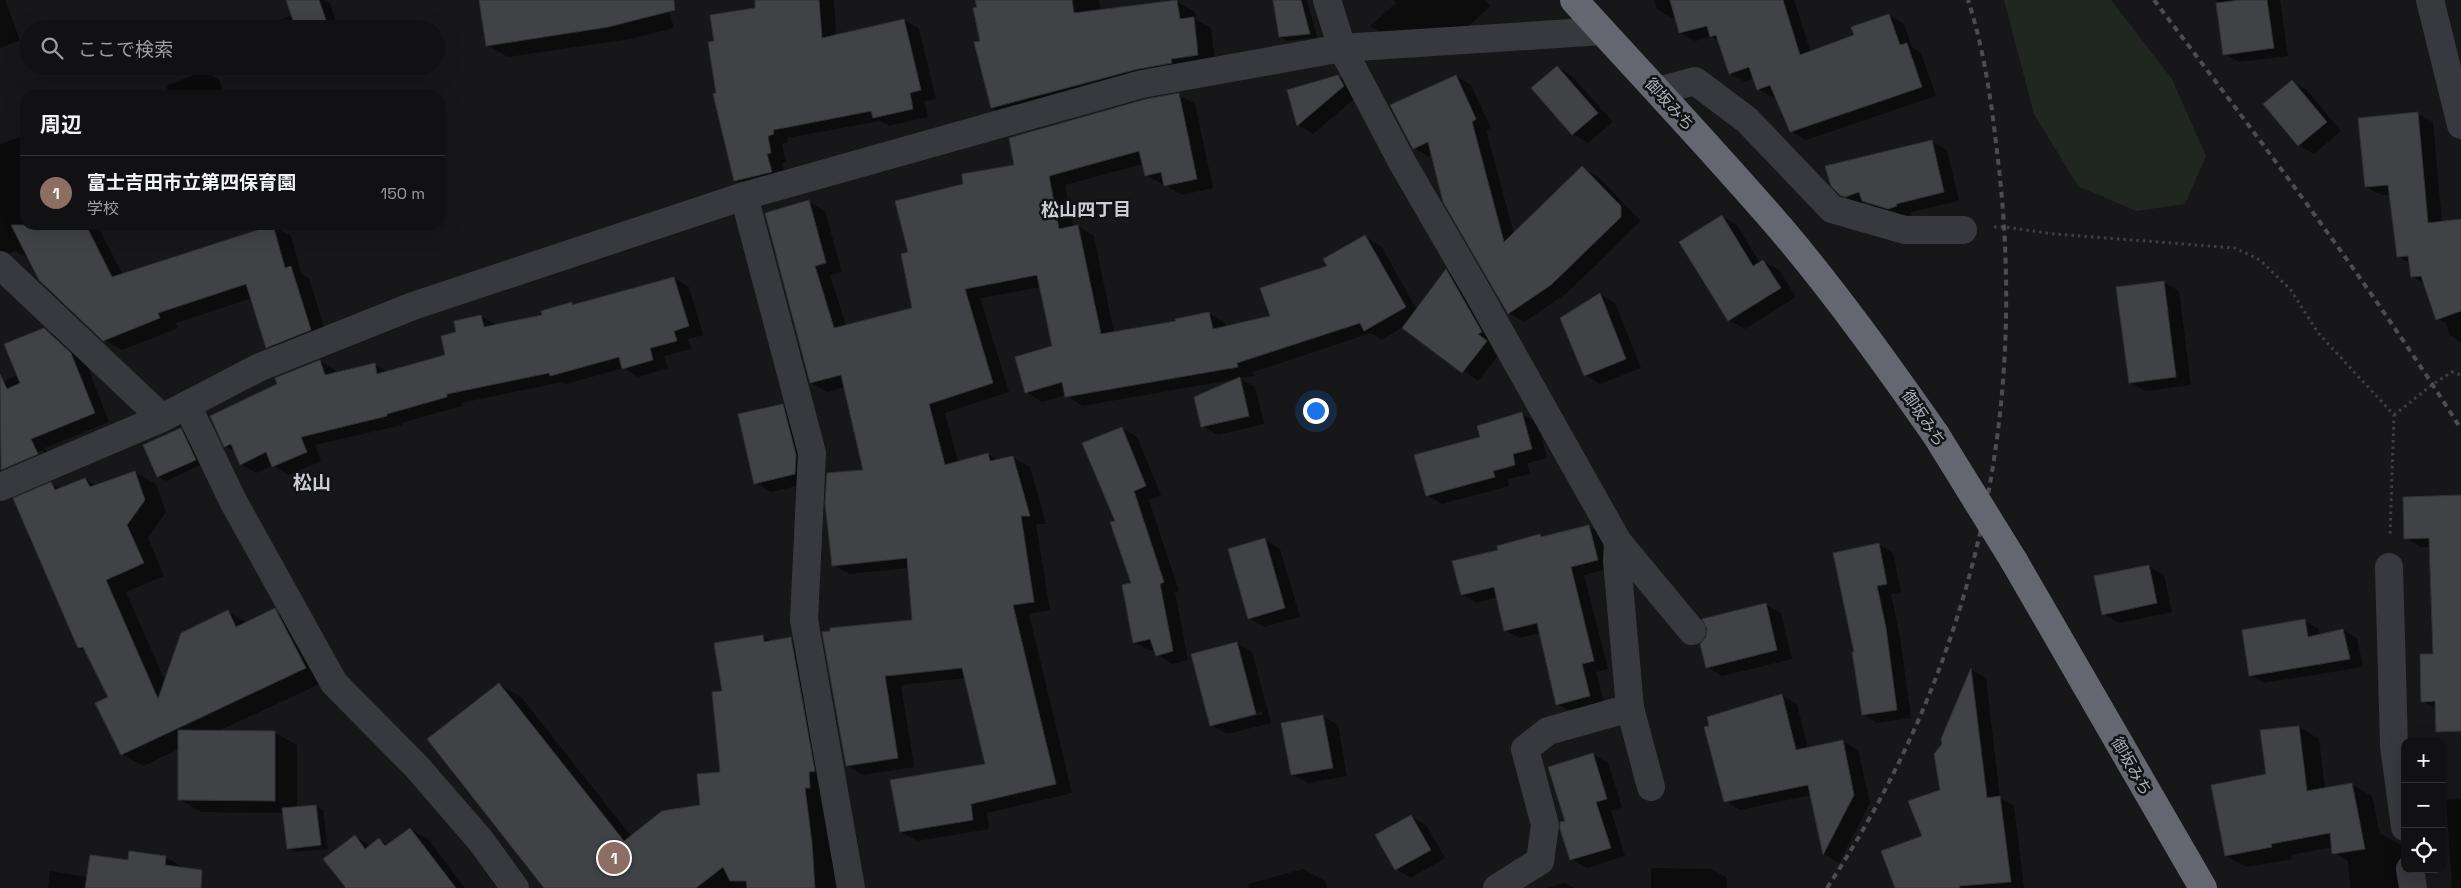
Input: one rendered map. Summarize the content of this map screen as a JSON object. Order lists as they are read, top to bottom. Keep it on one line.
{"streets":{"highway":["御坂みち"]},"districts":["松山四丁目","松山"],"page":{"search":"ここで検索","heading":"周辺","list":[{"mark":"1","name":"富士吉田市立第四保育園","note":"学校","value":"150 m"}],"map_buttons":["+","−"],"pins":"1"}}
